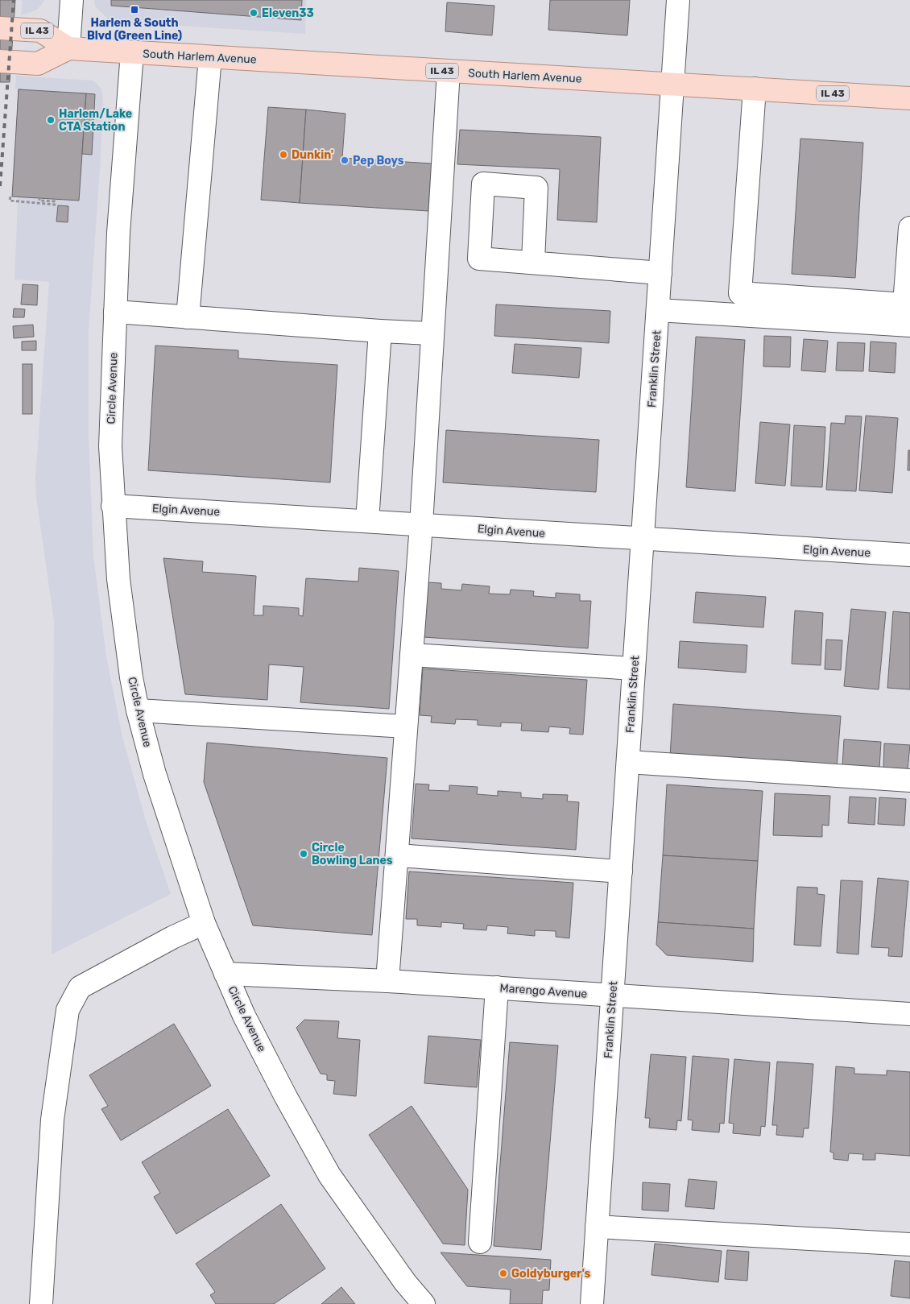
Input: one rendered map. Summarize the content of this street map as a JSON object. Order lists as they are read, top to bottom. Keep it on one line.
{"streets":{"main road":["IL 43","South Harlem Avenue"],"street":["Franklin Street","Circle Avenue","Elgin Avenue","Marengo Avenue"]},"crossings":[["South Harlem Avenue","Franklin Street"],["South Harlem Avenue","Circle Avenue"],["Franklin Street","Elgin Avenue"],["Franklin Street","Marengo Avenue"],["Circle Avenue","Elgin Avenue"],["Circle Avenue","Marengo Avenue"]],"places":{"transit":["Harlem & South Blvd (Green Line)"],"other":["Eleven33","Harlem/Lake CTA Station","Dunkin'","Pep Boys","Circle Bowling Lanes","Goldyburger's"]}}
